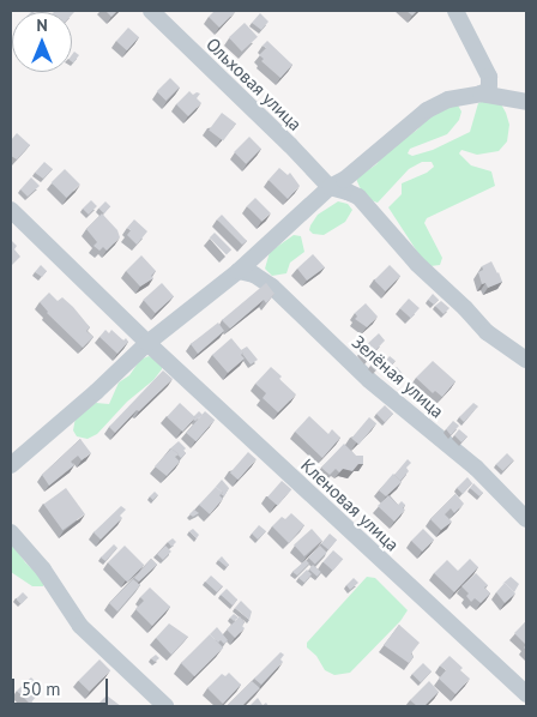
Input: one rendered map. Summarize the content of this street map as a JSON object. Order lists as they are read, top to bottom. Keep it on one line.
{"streets":{"street":["Ольховая улица","Зелёная улица","Кленовая улица"]},"scale_bar":"50 m","north":"top"}
